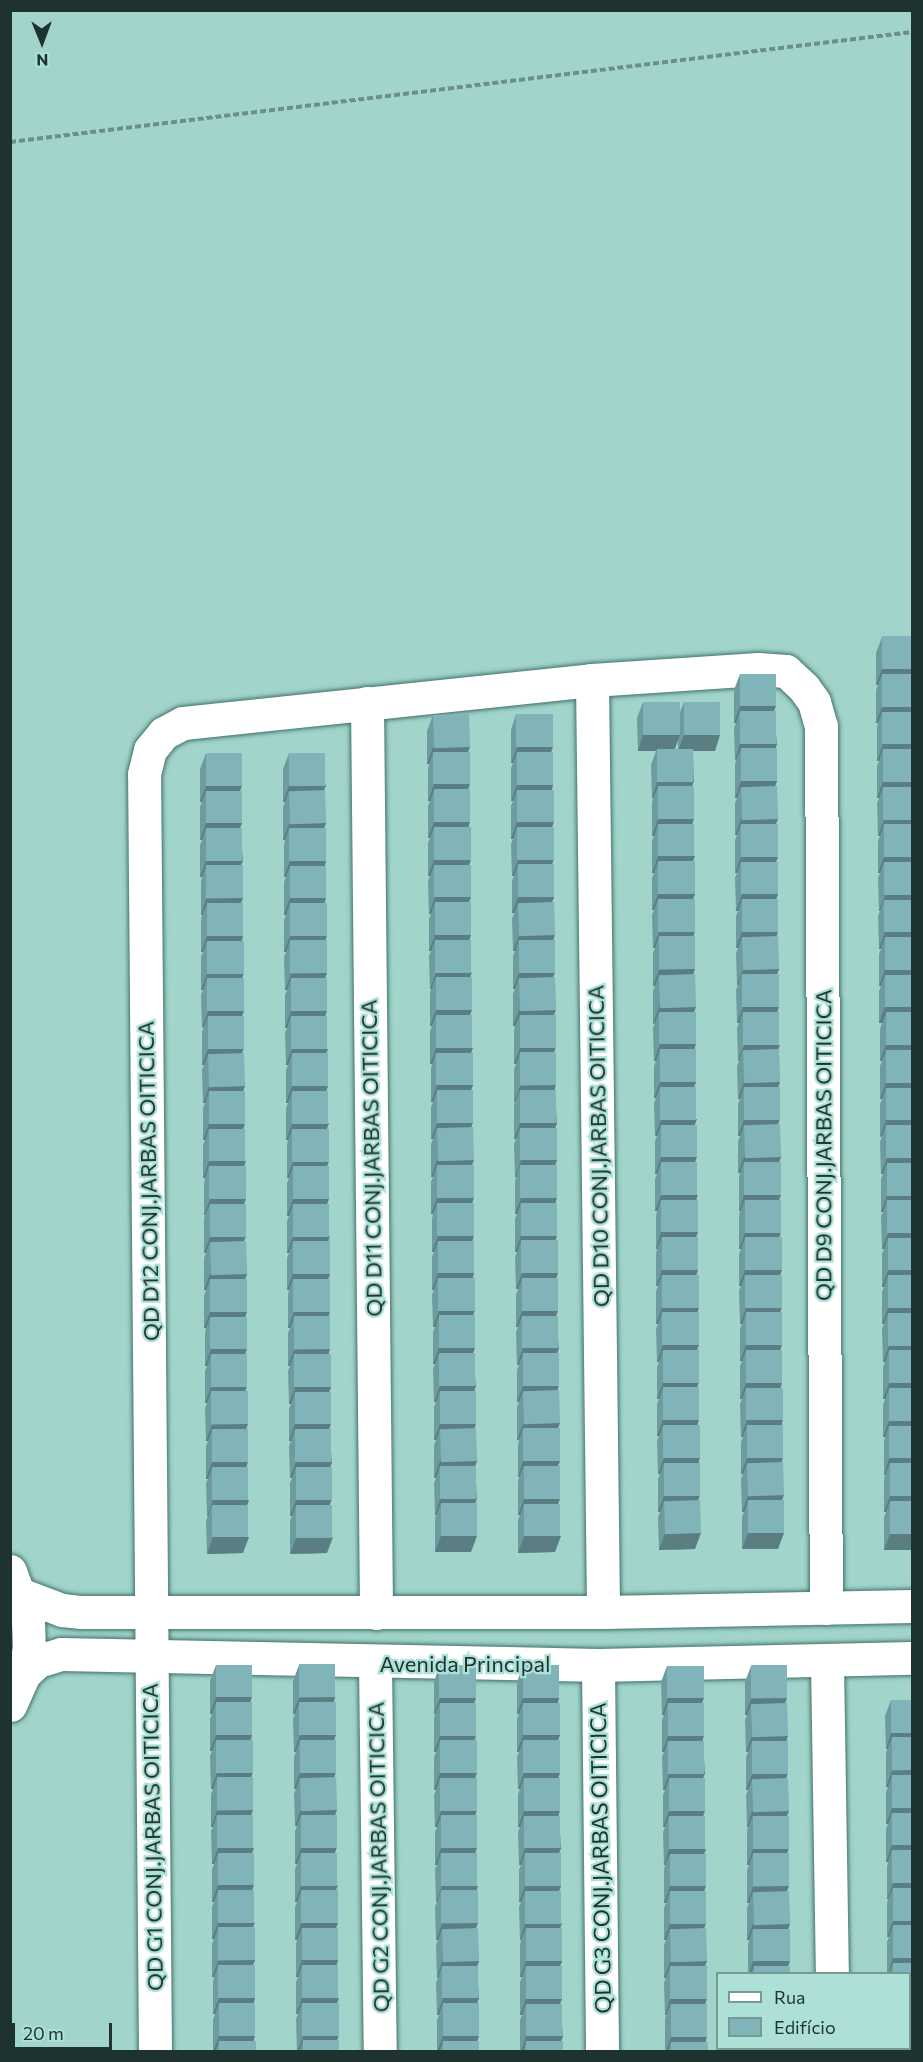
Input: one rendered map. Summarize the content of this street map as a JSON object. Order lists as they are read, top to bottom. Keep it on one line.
{"streets":{"street":["QD D9 CONJ.JARBAS OITICICA","QD D10 CONJ.JARBAS OITICICA","QD D11 CONJ.JARBAS OITICICA","QD D12 CONJ.JARBAS OITICICA","Avenida Principal","QD G1 CONJ.JARBAS OITICICA","QD G2 CONJ.JARBAS OITICICA","QD G3 CONJ.JARBAS OITICICA"]},"crossings":[["QD D9 CONJ.JARBAS OITICICA","QD D10 CONJ.JARBAS OITICICA"],["QD D11 CONJ.JARBAS OITICICA","QD D12 CONJ.JARBAS OITICICA"],["QD D12 CONJ.JARBAS OITICICA","Avenida Principal"],["QD D12 CONJ.JARBAS OITICICA","QD G1 CONJ.JARBAS OITICICA"],["Avenida Principal","QD G1 CONJ.JARBAS OITICICA"],["Avenida Principal","QD G2 CONJ.JARBAS OITICICA"],["Avenida Principal","QD G3 CONJ.JARBAS OITICICA"]],"legend":["Rua","Edifício"],"scale_bar":"20 m","north":"bottom"}
